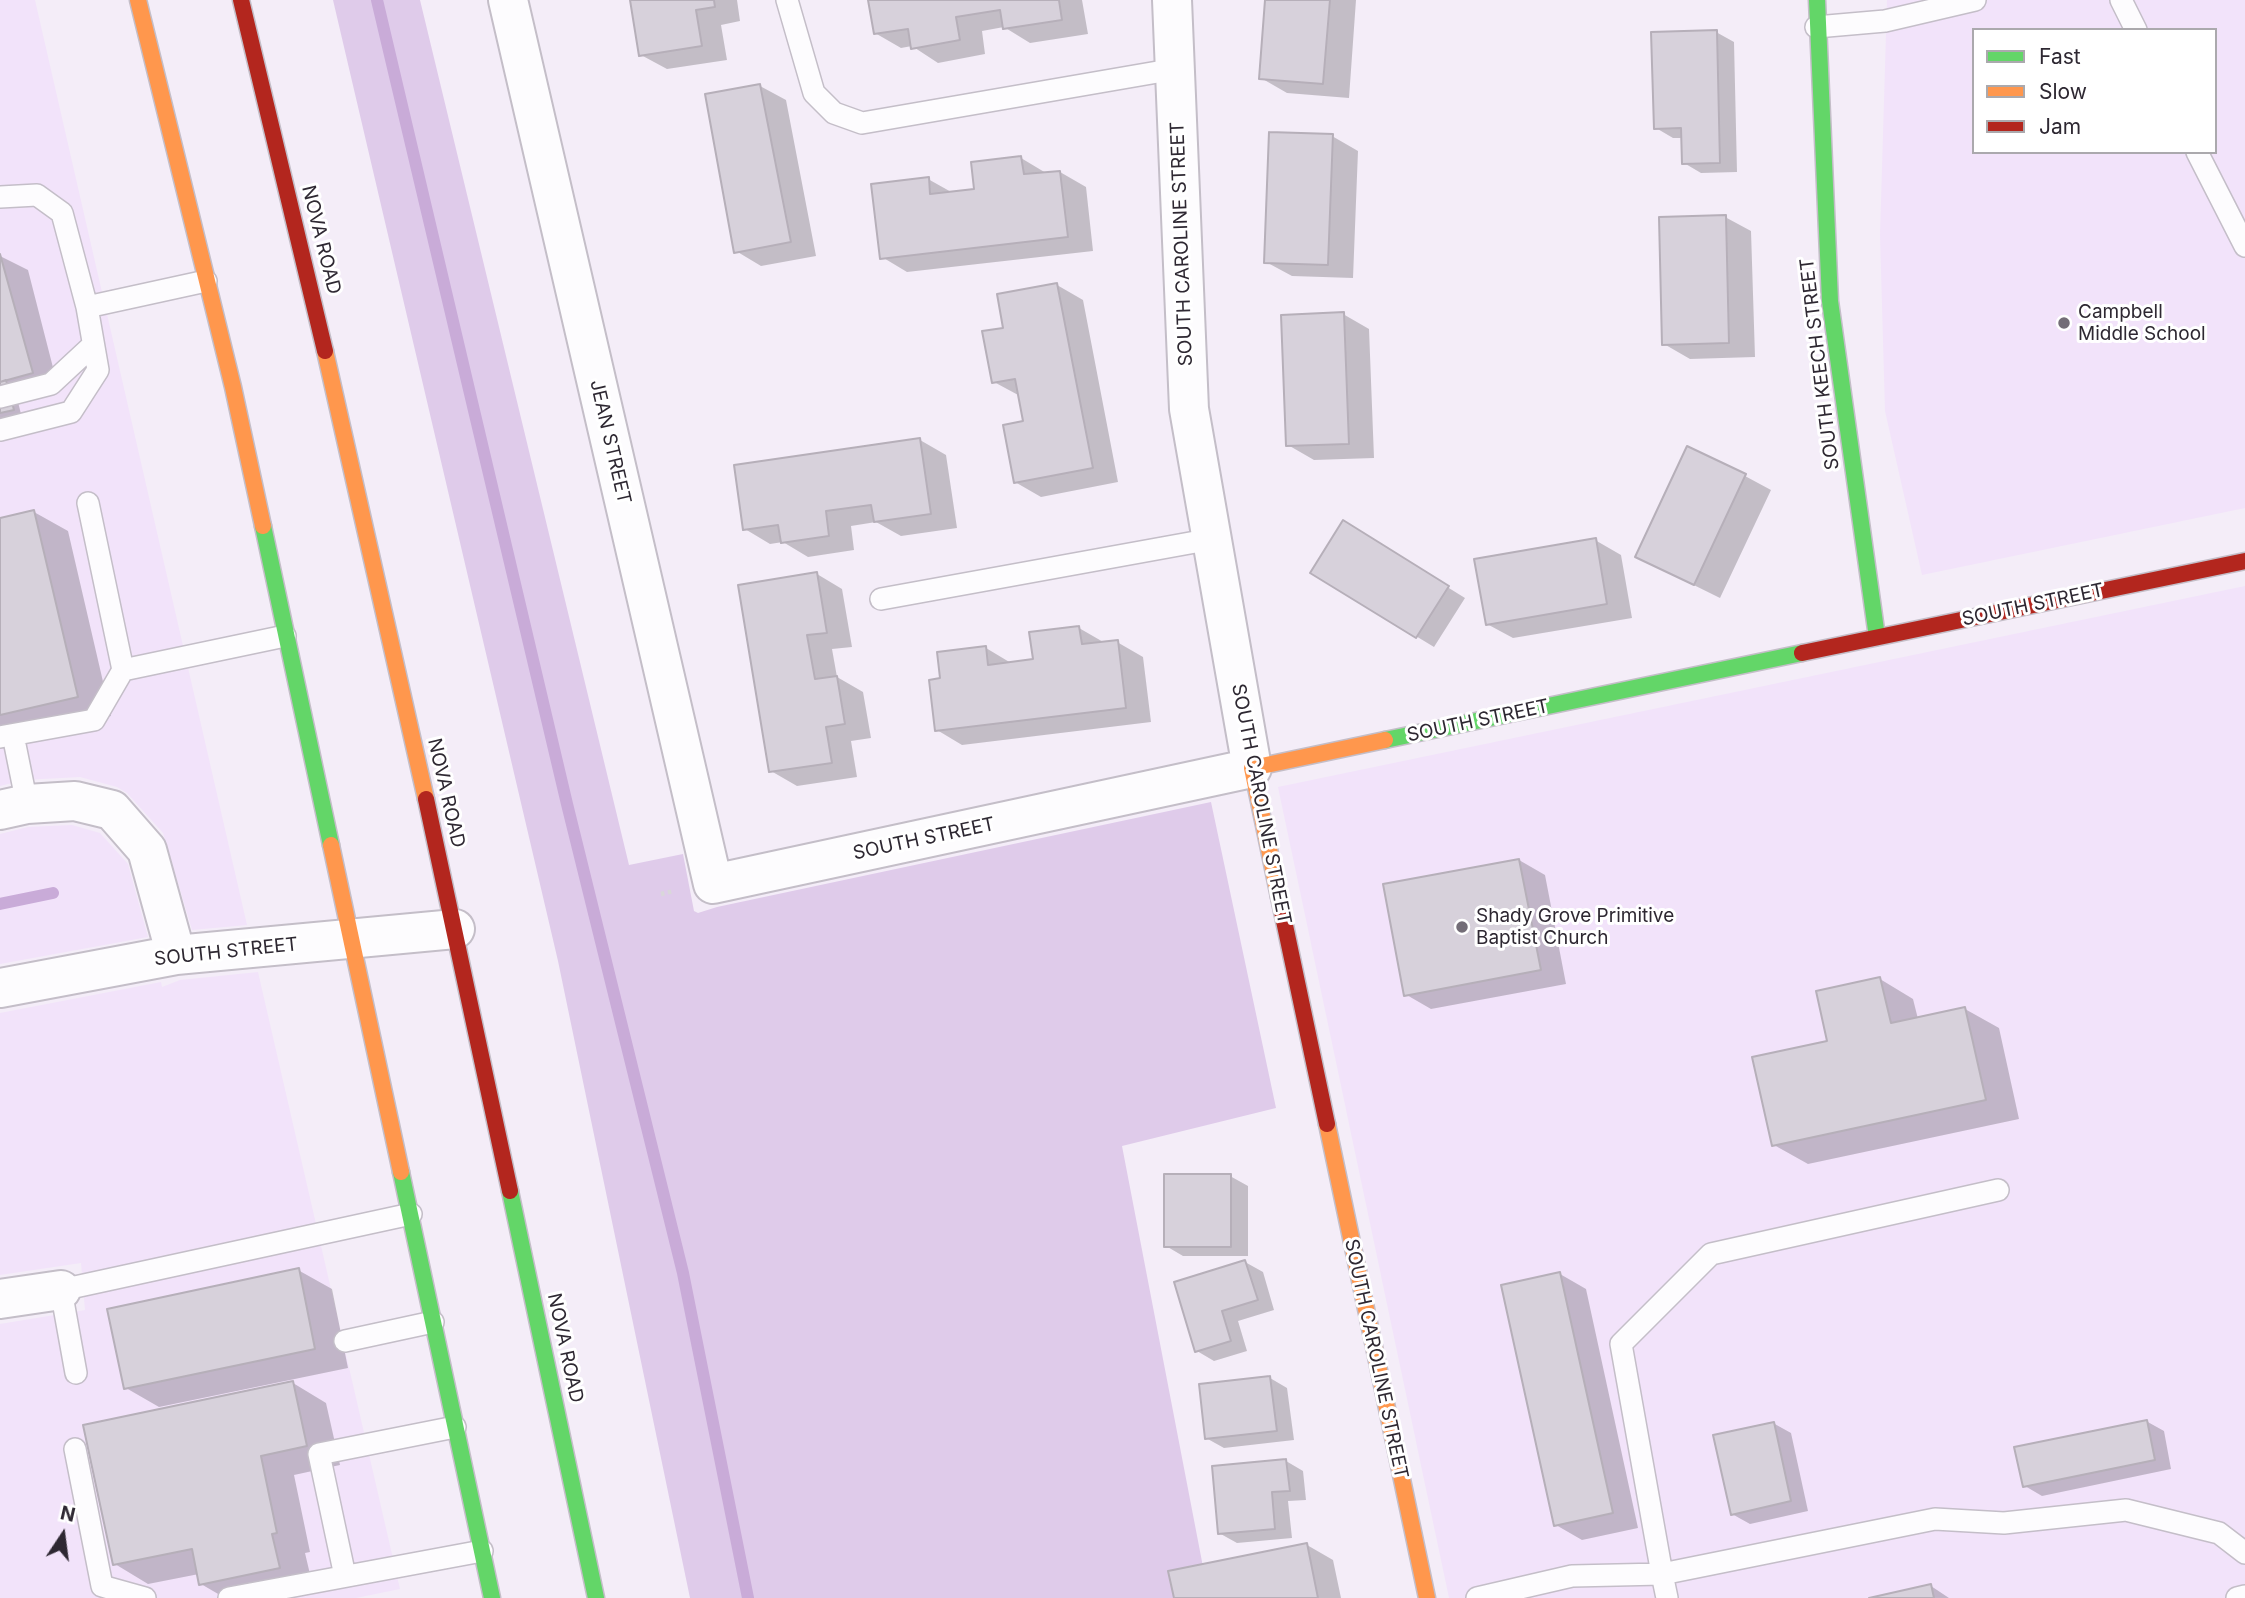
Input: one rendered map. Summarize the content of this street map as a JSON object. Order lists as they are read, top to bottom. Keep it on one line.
{"streets":{"main road":["NOVA ROAD","SOUTH CAROLINE STREET","SOUTH KEECH STREET","SOUTH STREET"],"street":["JEAN STREET"]},"crossings":[["NOVA ROAD","SOUTH STREET"],["SOUTH CAROLINE STREET","SOUTH STREET"],["SOUTH KEECH STREET","SOUTH STREET"],["JEAN STREET","SOUTH STREET"]],"places":["Campbell Middle School","Shady Grove Primitive Baptist Church"],"legend":["Fast","Slow","Jam"],"north":"top"}
